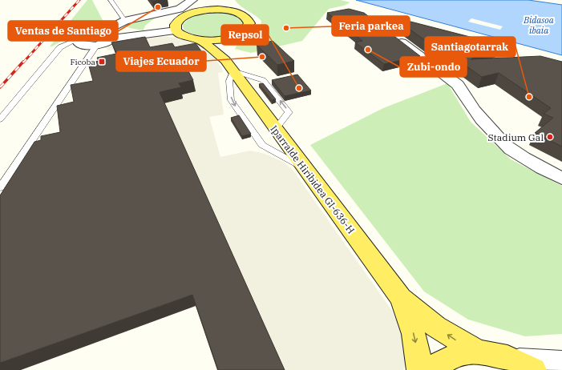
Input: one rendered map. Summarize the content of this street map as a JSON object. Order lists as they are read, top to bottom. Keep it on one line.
{"streets":{"main road":["Iparralde Hiribidea GI-636-H"]},"water":["Bidasoa ibaia"],"places":{"other":["Ventas de Santiago","Feria parkea","Zubi-ondo","Viajes Ecuador","Repsol","Santiagotarrak","Stadium Gal"],"transit":["Ficoba"]}}
